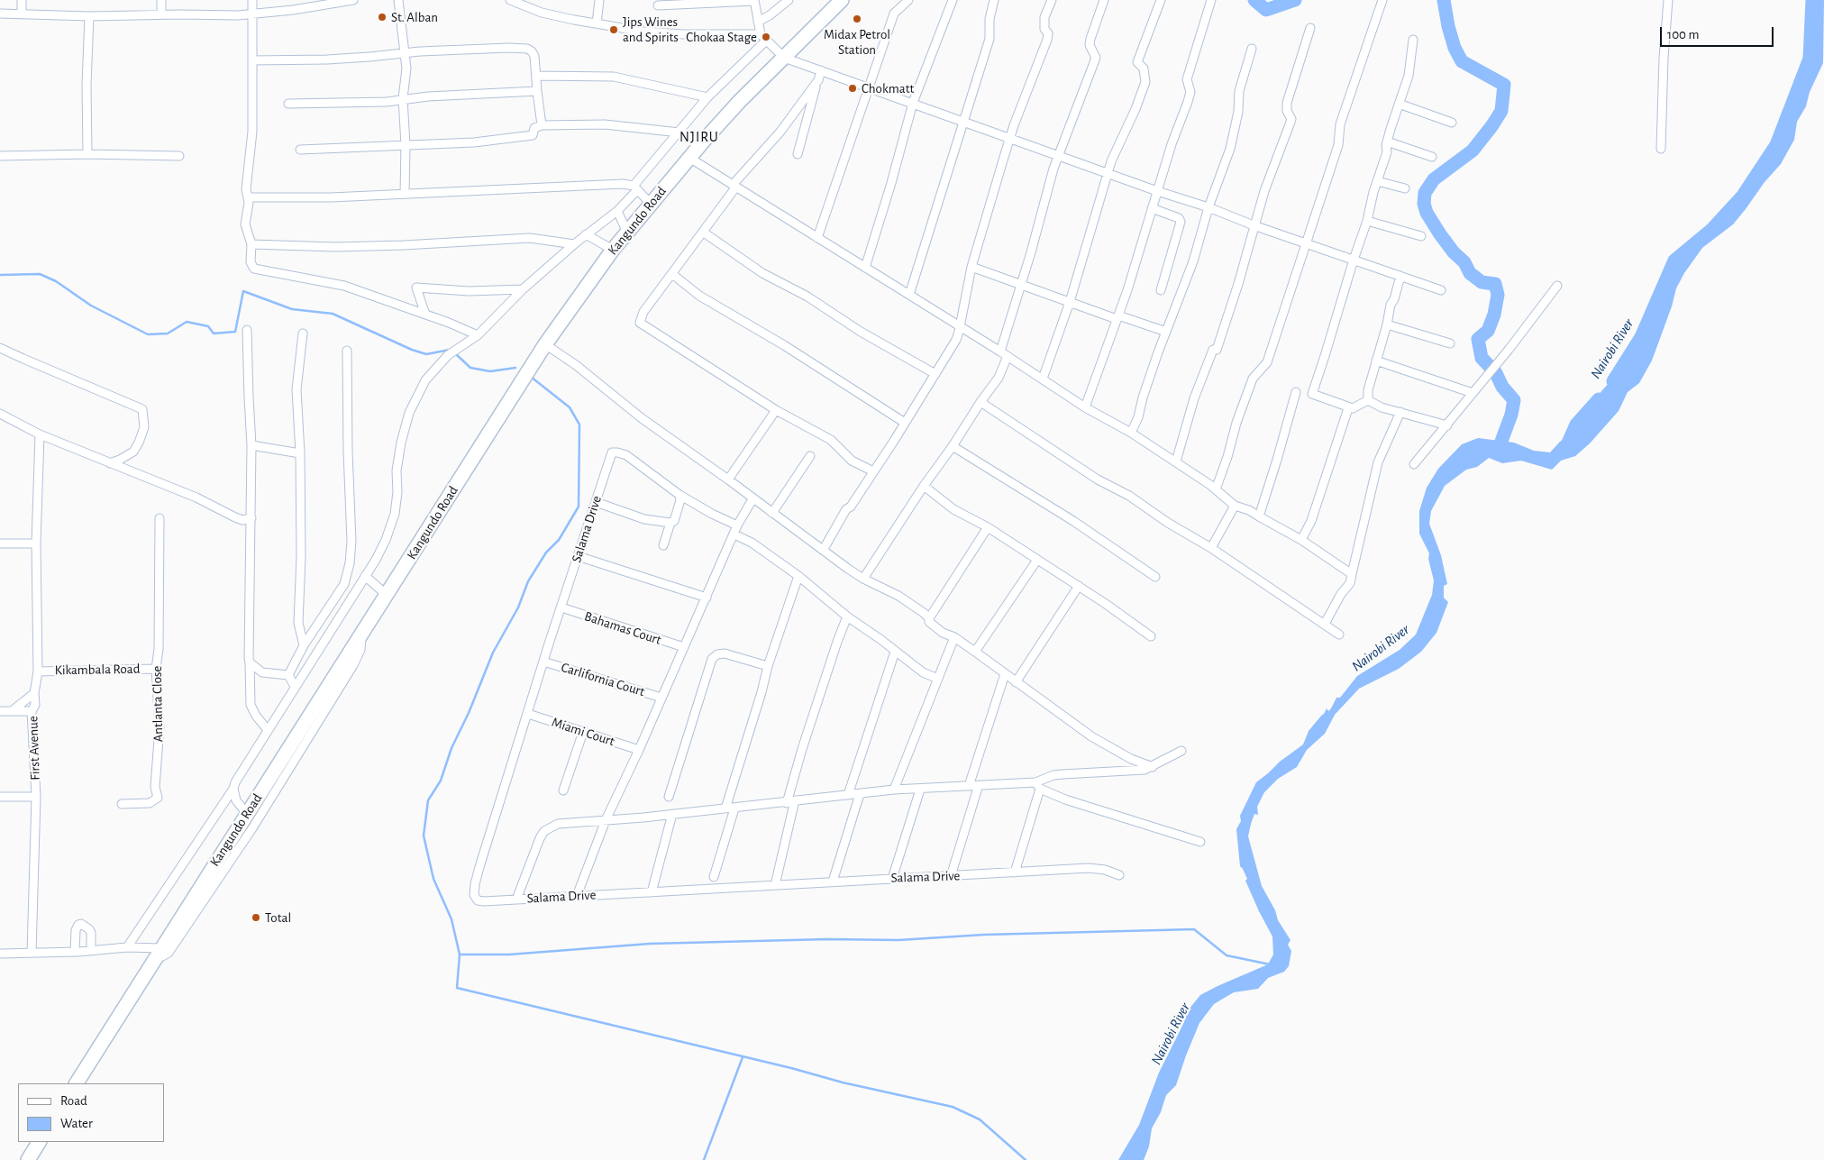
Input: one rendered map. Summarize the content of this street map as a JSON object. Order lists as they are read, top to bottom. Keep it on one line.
{"streets":{"highway":["Kangundo Road"],"street":["Salama Drive","Bahamas Court","Kikambala Road","Carlifornia Court","Antlanta Close","Miami Court","First Avenue"]},"crossings":[["Salama Drive","Bahamas Court"],["Salama Drive","Carlifornia Court"],["Salama Drive","Miami Court"],["Kikambala Road","Antlanta Close"],["Kikambala Road","First Avenue"]],"districts":["NJIRU"],"water":["Nairobi River"],"places":["St. Alban","Midax Petrol Station","Jips Wines and Spirits","Chokaa Stage","Chokmatt","Total"],"legend":["Road","Water"],"scale_bar":"100 m"}
